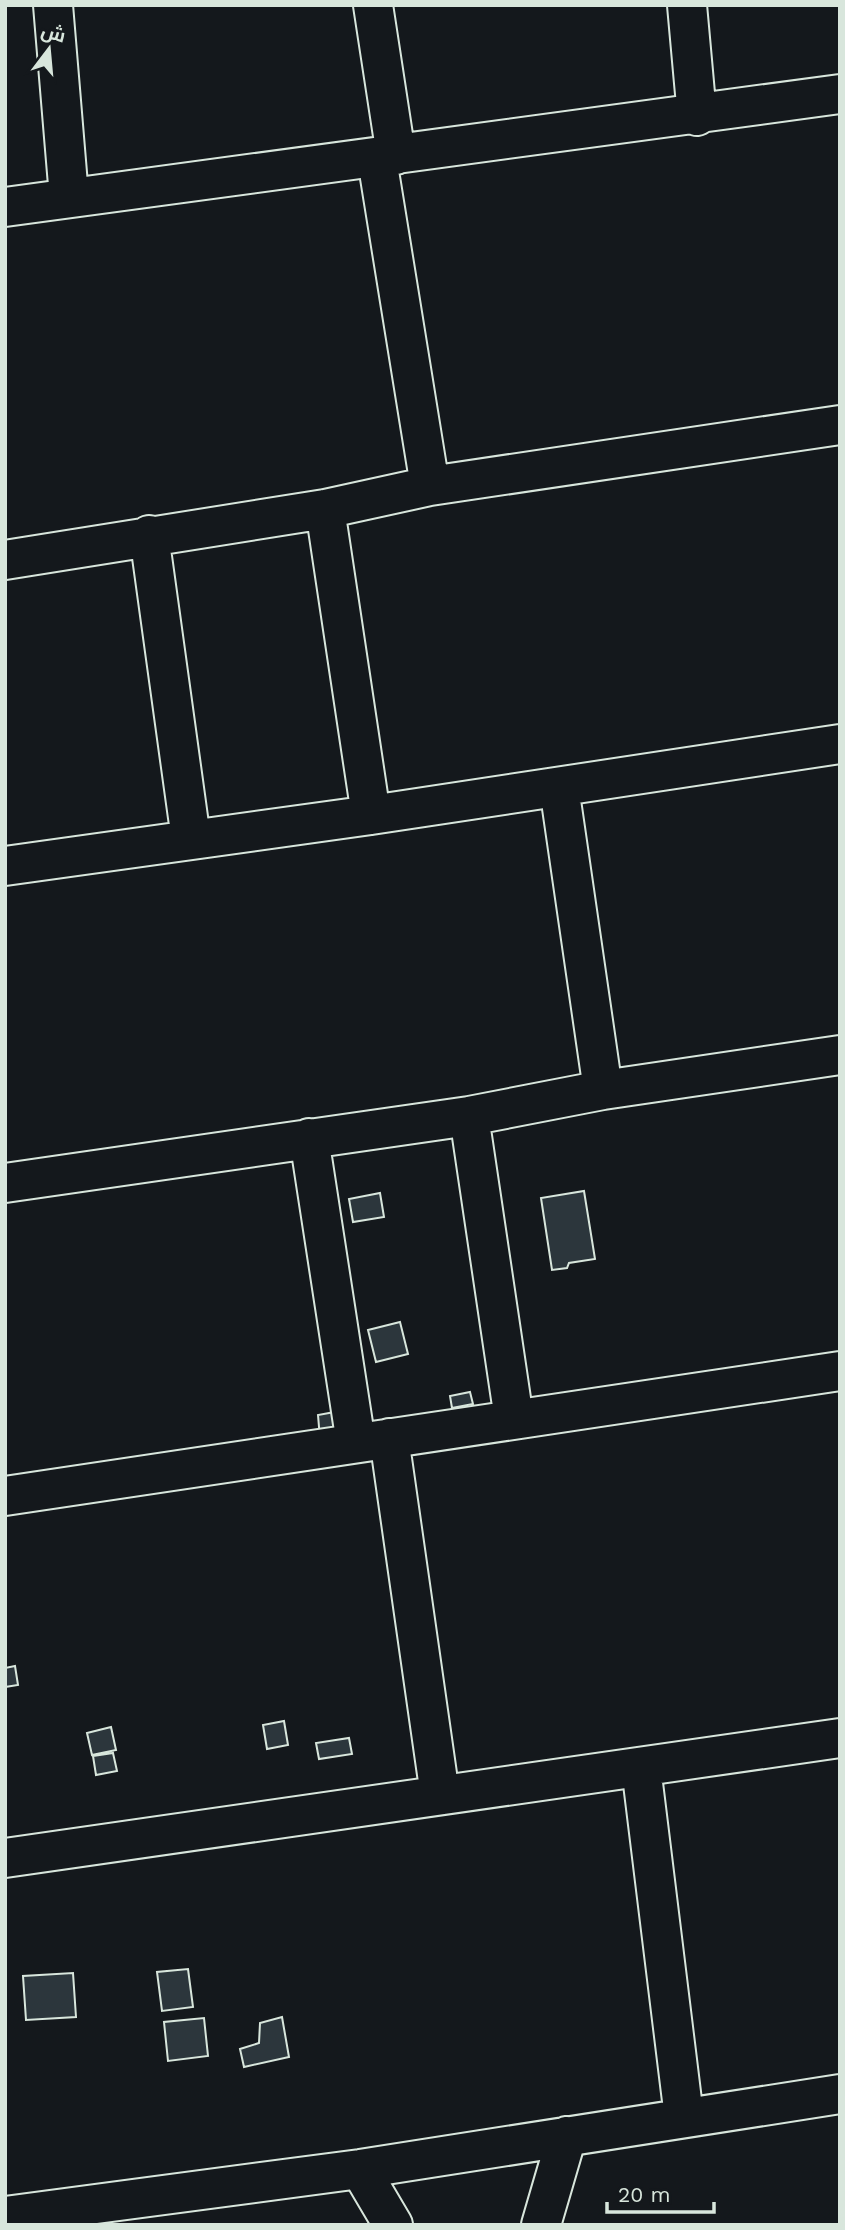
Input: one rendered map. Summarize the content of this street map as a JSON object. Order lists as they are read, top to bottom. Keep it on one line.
{"scale_bar":"20 m","north":"top"}
